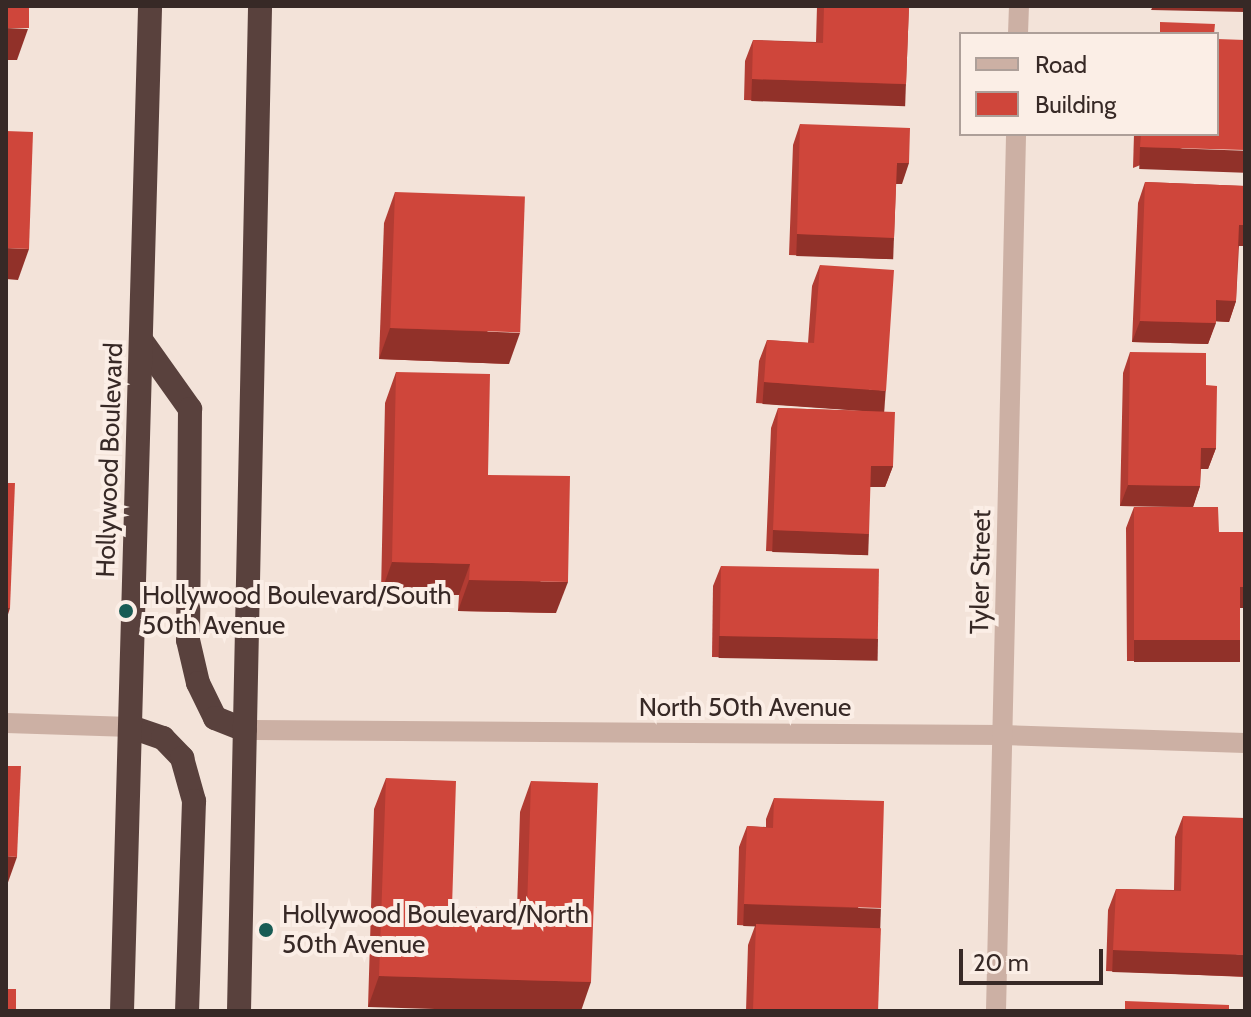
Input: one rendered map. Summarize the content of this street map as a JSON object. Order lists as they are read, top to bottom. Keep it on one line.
{"streets":{"highway":["Hollywood Boulevard"],"street":["Tyler Street","North 50th Avenue"]},"crossings":[["Tyler Street","North 50th Avenue"]],"places":["Hollywood Boulevard/South 50th Avenue","Hollywood Boulevard/North 50th Avenue"],"legend":["Road","Building"],"scale_bar":"20 m"}
